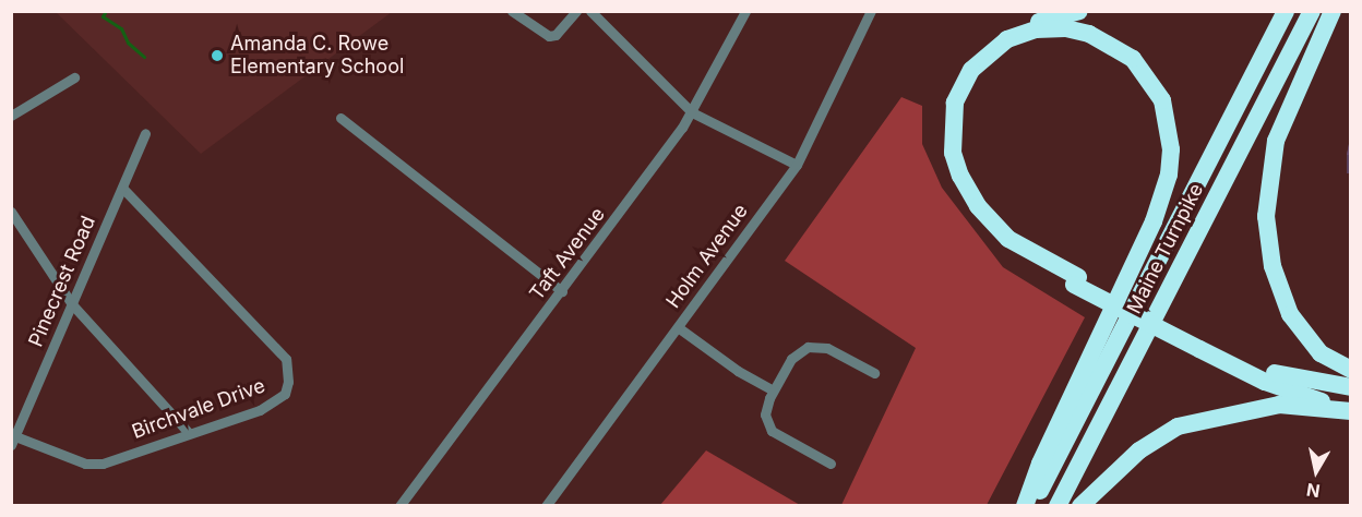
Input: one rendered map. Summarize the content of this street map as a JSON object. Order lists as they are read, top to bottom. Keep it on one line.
{"streets":{"highway":["Maine Turnpike"],"street":["Taft Avenue","Holm Avenue","Pinecrest Road","Birchvale Drive"]},"crossings":[["Pinecrest Road","Birchvale Drive"]],"places":["Amanda C. Rowe Elementary School"],"north":"bottom"}
